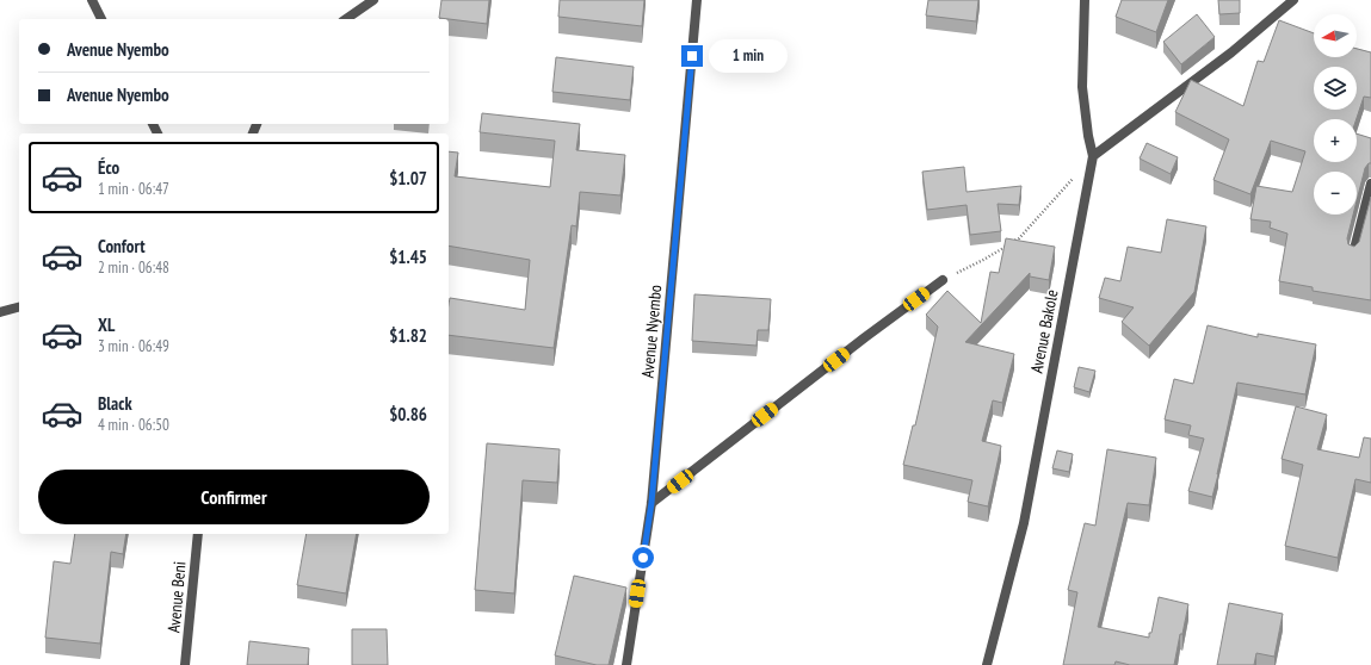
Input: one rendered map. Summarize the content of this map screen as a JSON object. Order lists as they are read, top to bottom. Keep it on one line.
{"streets":{"street":["Avenue Nyembo","Avenue Bakole","Avenue Beni"]},"north":"left","page":{"map_buttons":["+","−"],"banner":["Avenue Nyembo","Avenue Nyembo"],"bubble":"1 min","list":[{"name":"Éco","note":"1 min · 06:47","value":"$1.07"},{"name":"Confort","note":"2 min · 06:48","value":"$1.45"},{"name":"XL","note":"3 min · 06:49","value":"$1.82"},{"name":"Black","note":"4 min · 06:50","value":"$0.86"}],"buttons":"Confirmer"}}
